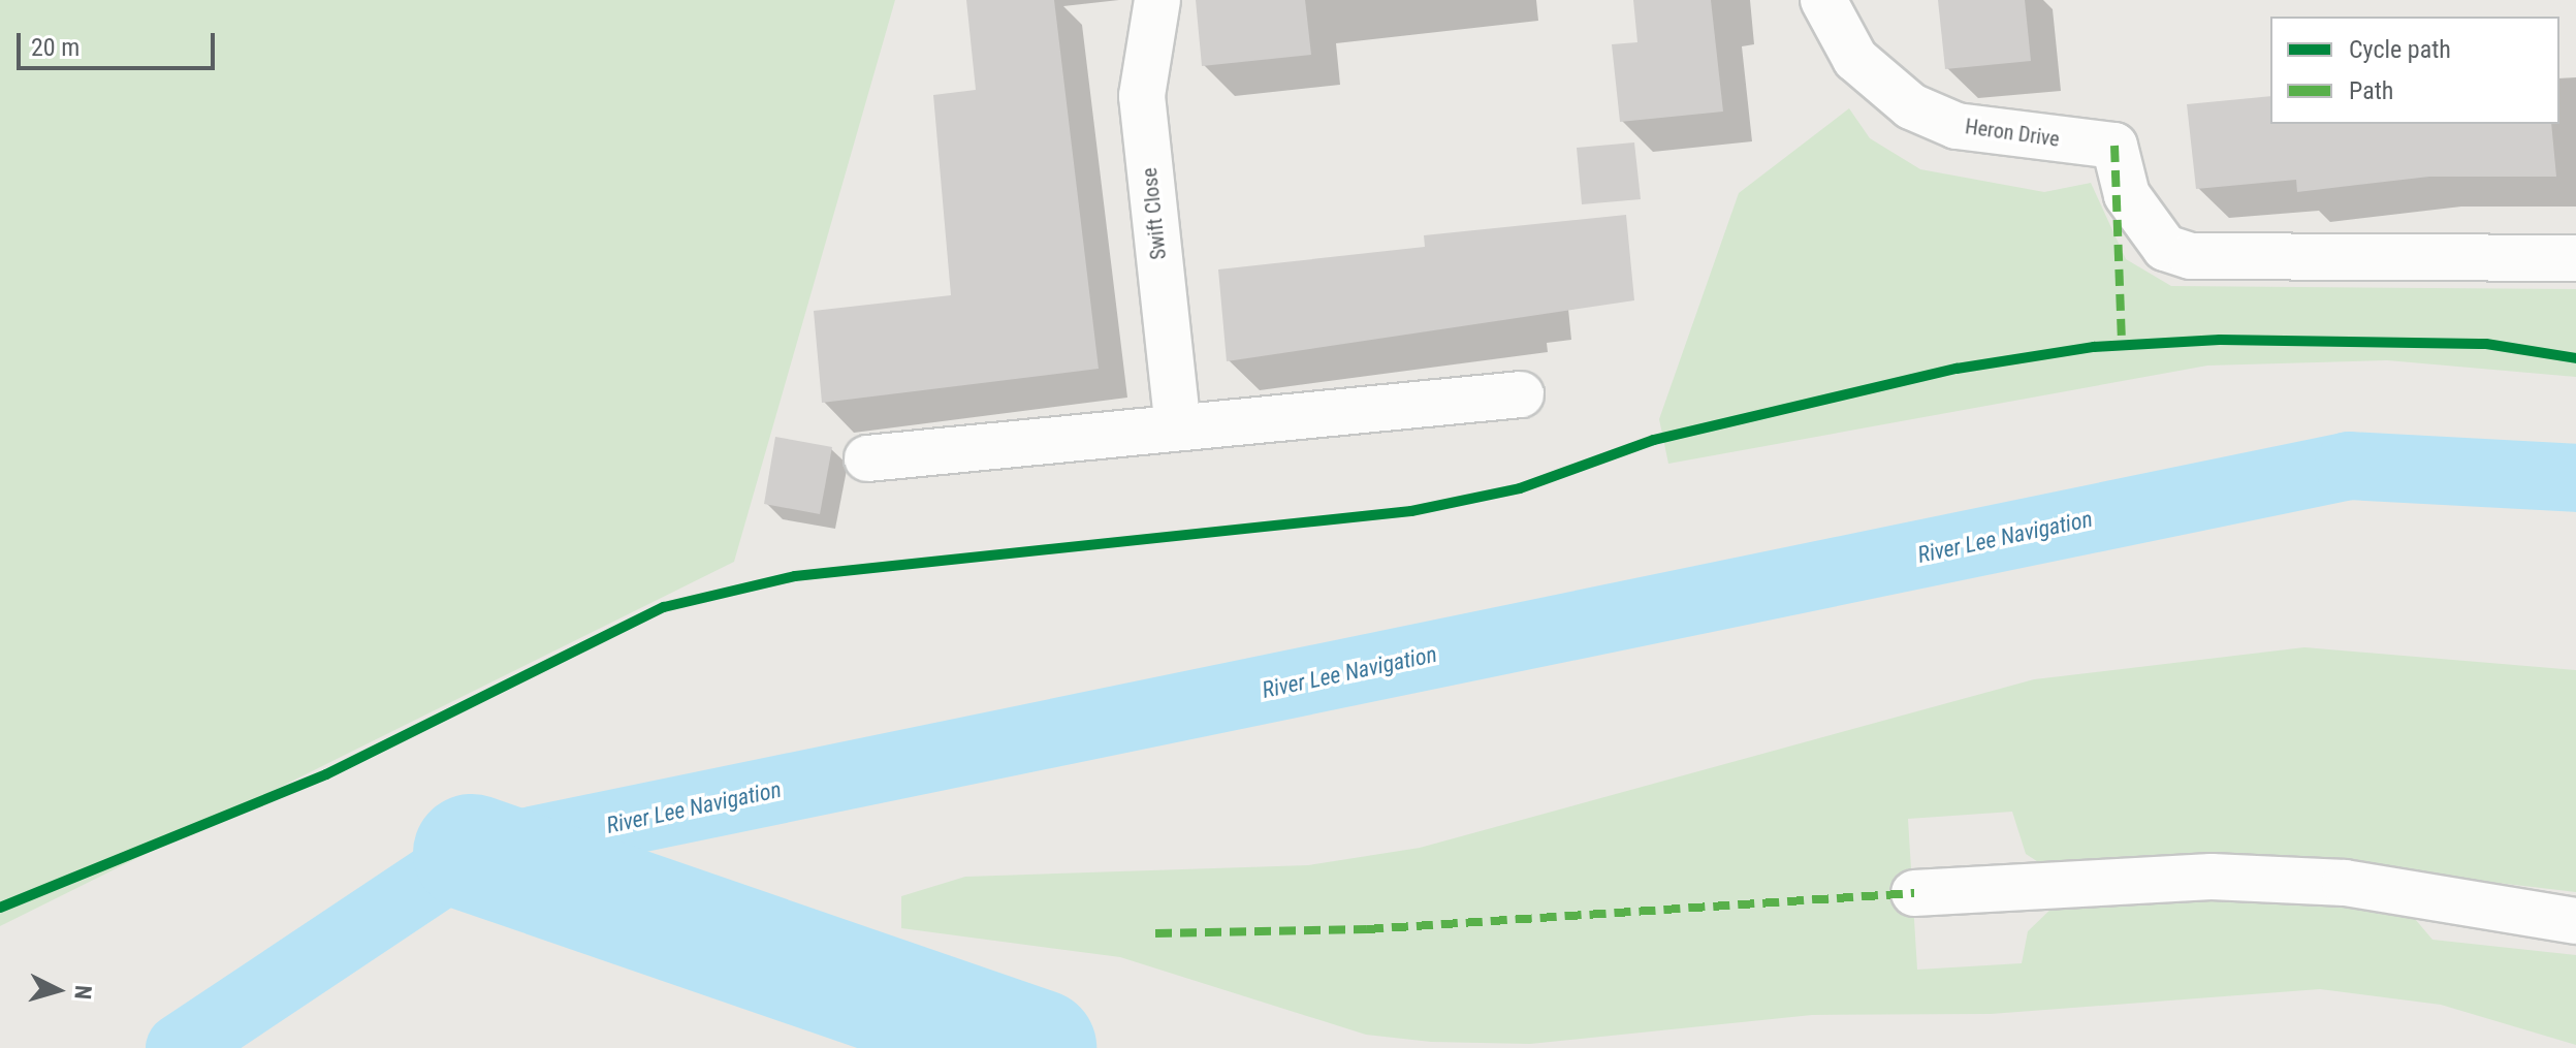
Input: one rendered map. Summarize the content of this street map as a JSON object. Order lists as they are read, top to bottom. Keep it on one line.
{"streets":{"street":["Heron Drive","Swift Close"]},"water":["River Lee Navigation"],"legend":["Cycle path","Path"],"scale_bar":"20 m","north":"right"}
